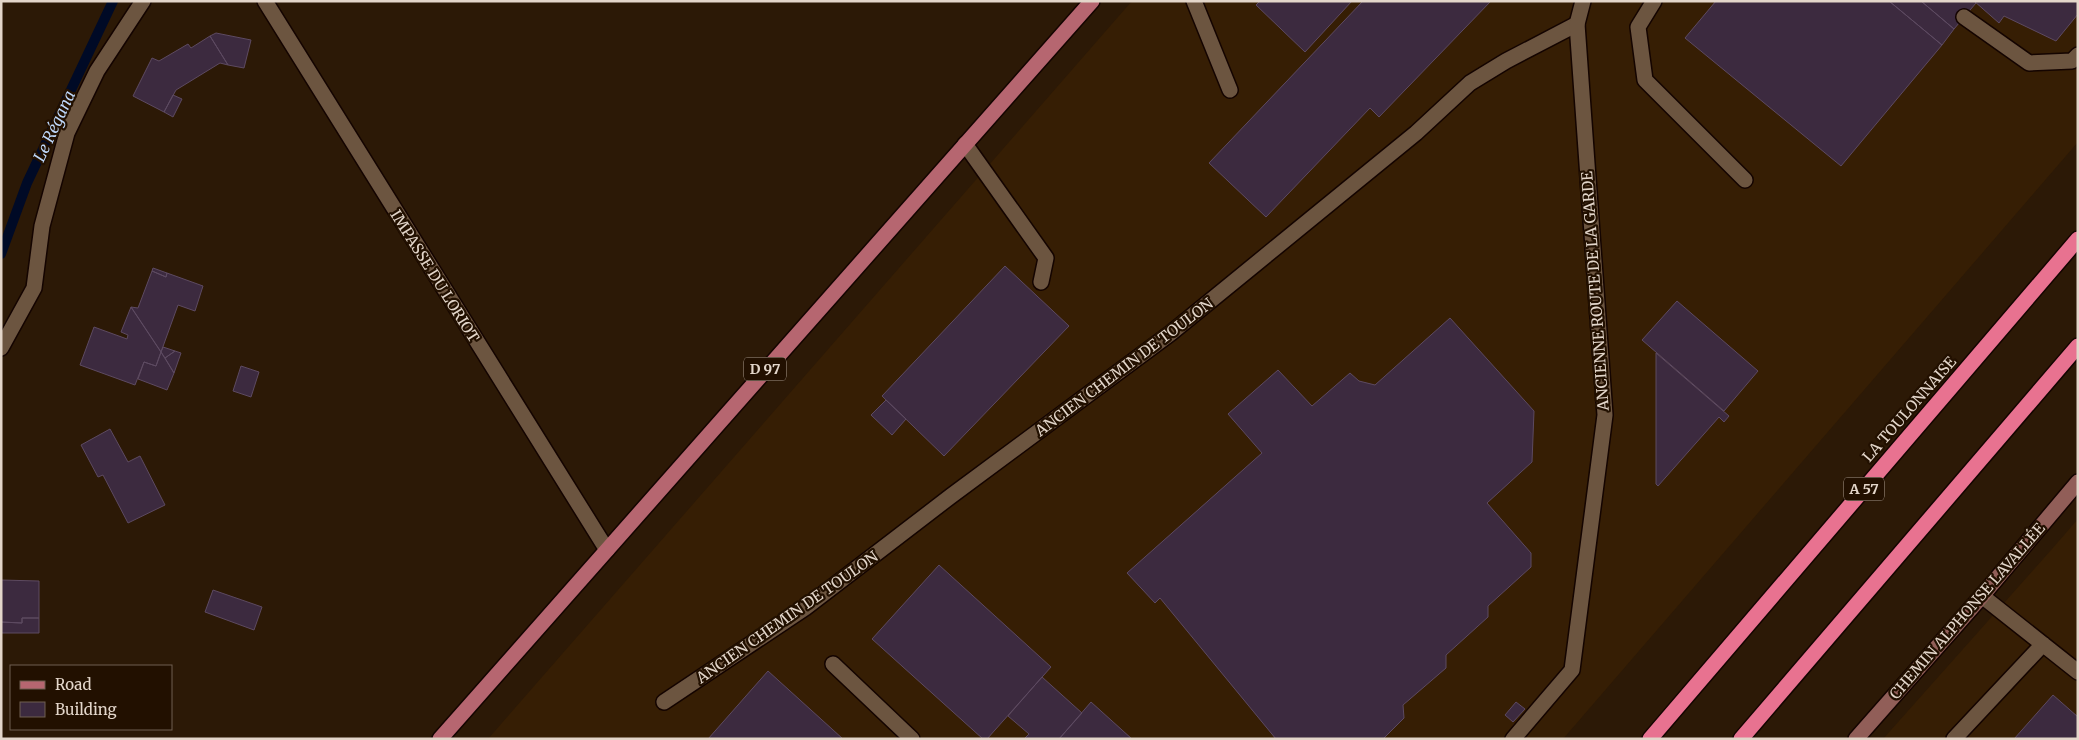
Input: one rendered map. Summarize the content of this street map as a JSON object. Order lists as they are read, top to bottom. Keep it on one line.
{"streets":{"highway":["LA TOULONNAISE","A 57"],"main road":["D 97"],"street":["IMPASSE DU LORIOT","ANCIENNE ROUTE DE LA GARDE","ANCIEN CHEMIN DE TOULON","CHEMIN ALPHONSE LAVALLÉE"]},"crossings":[["IMPASSE DU LORIOT","D 97"],["ANCIENNE ROUTE DE LA GARDE","ANCIEN CHEMIN DE TOULON"]],"water":["Le Régana"],"legend":["Road","Building"]}
